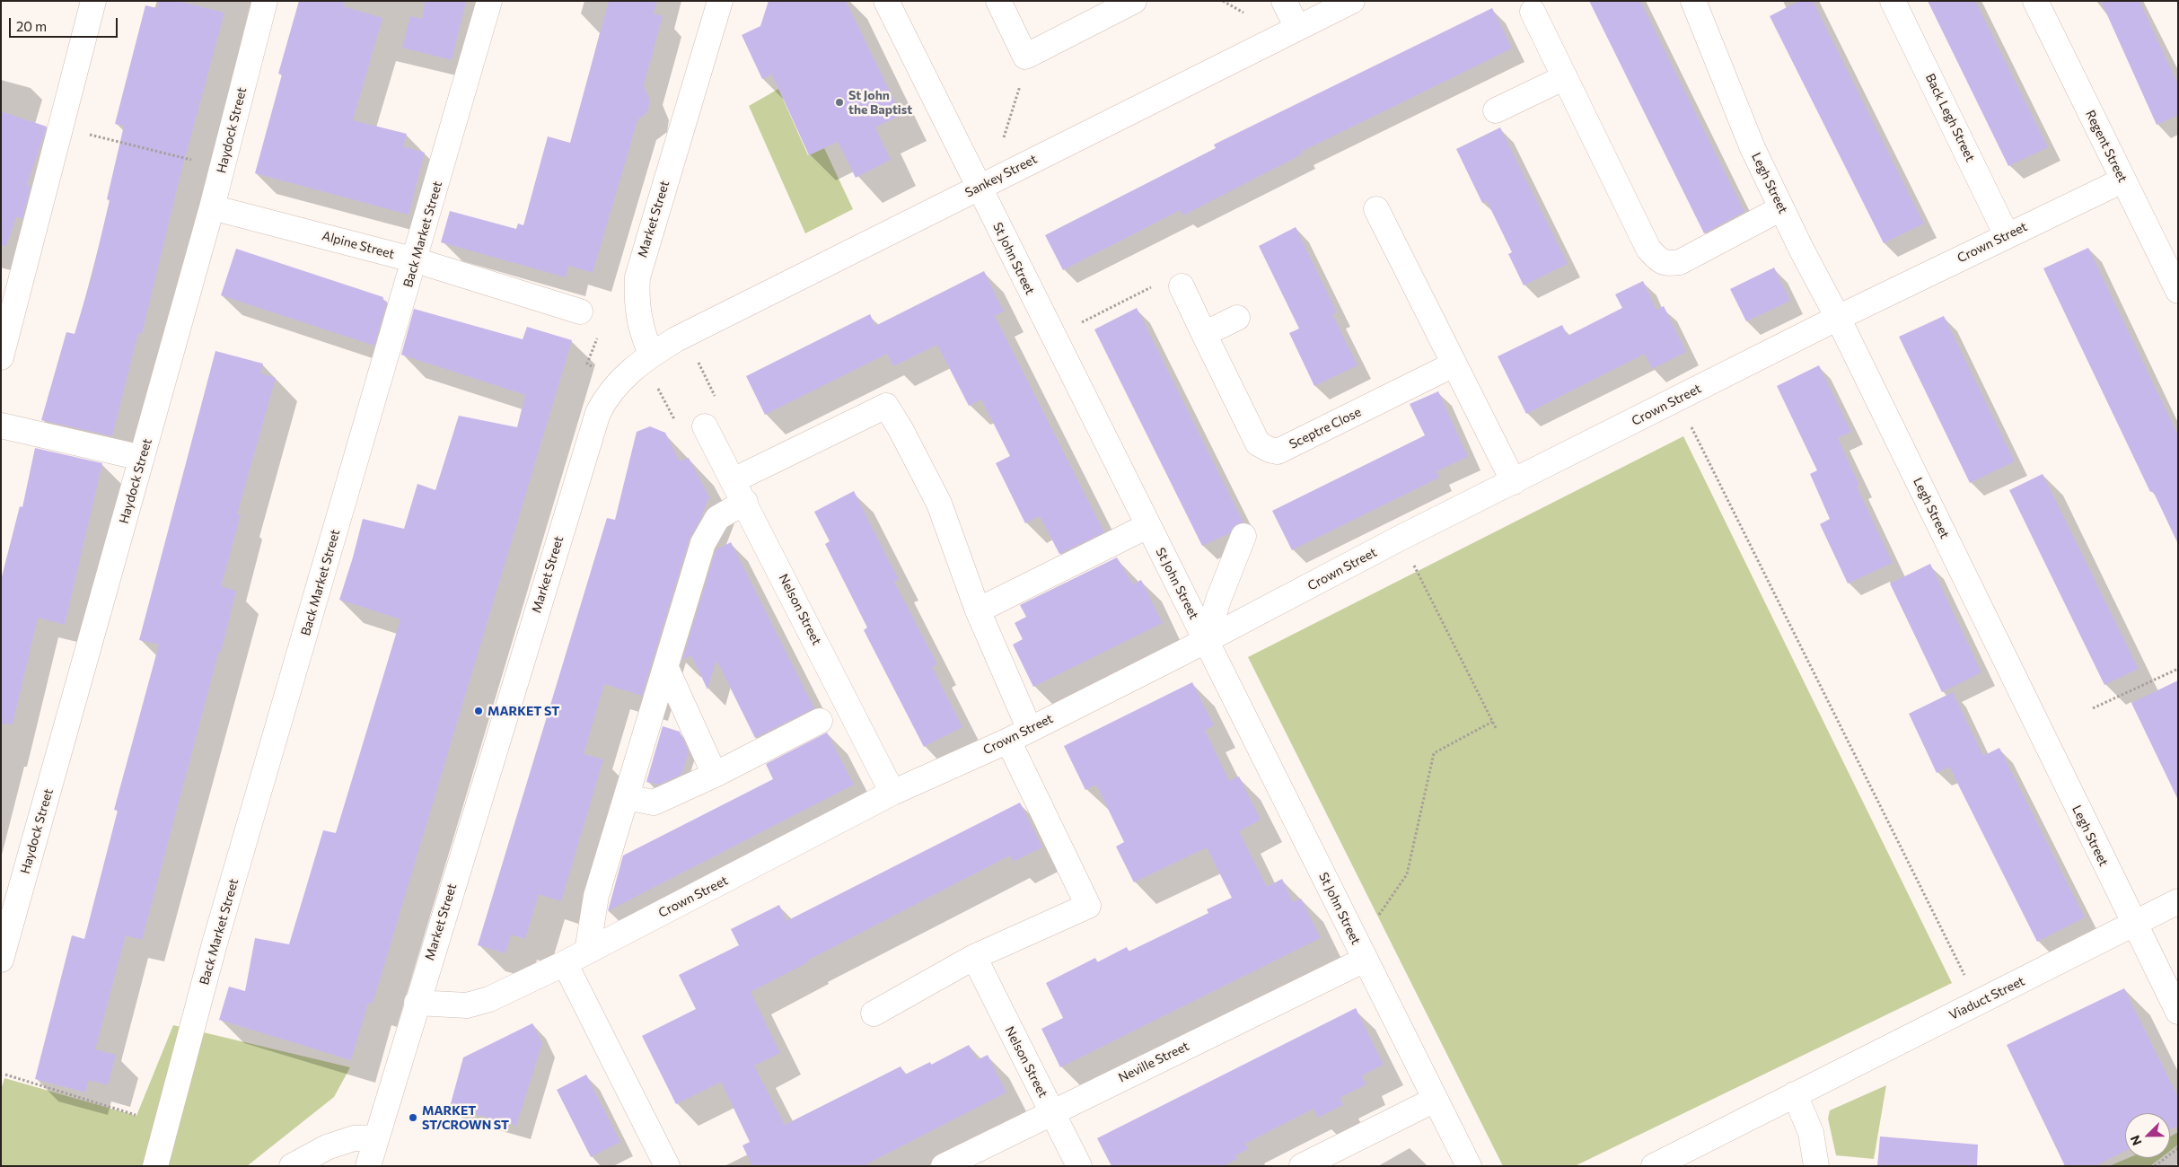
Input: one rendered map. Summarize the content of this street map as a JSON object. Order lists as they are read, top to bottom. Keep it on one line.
{"streets":{"street":["Back Legh Street","Haydock Street","Regent Street","Sankey Street","Legh Street","Market Street","Back Market Street","Crown Street","Alpine Street","St John Street","Sceptre Close","Nelson Street","Viaduct Street","Neville Street"]},"crossings":[["Back Legh Street","Crown Street"],["Haydock Street","Alpine Street"],["Regent Street","Crown Street"],["Sankey Street","Market Street"],["Sankey Street","St John Street"],["Legh Street","Crown Street"],["Legh Street","Viaduct Street"],["Market Street","Crown Street"],["Back Market Street","Alpine Street"],["Crown Street","St John Street"],["Crown Street","Nelson Street"],["St John Street","Neville Street"],["Nelson Street","Neville Street"]],"places":["St John the Baptist","MARKET ST","MARKET ST/CROWN ST"],"scale_bar":"20 m","north":"bottom left"}
